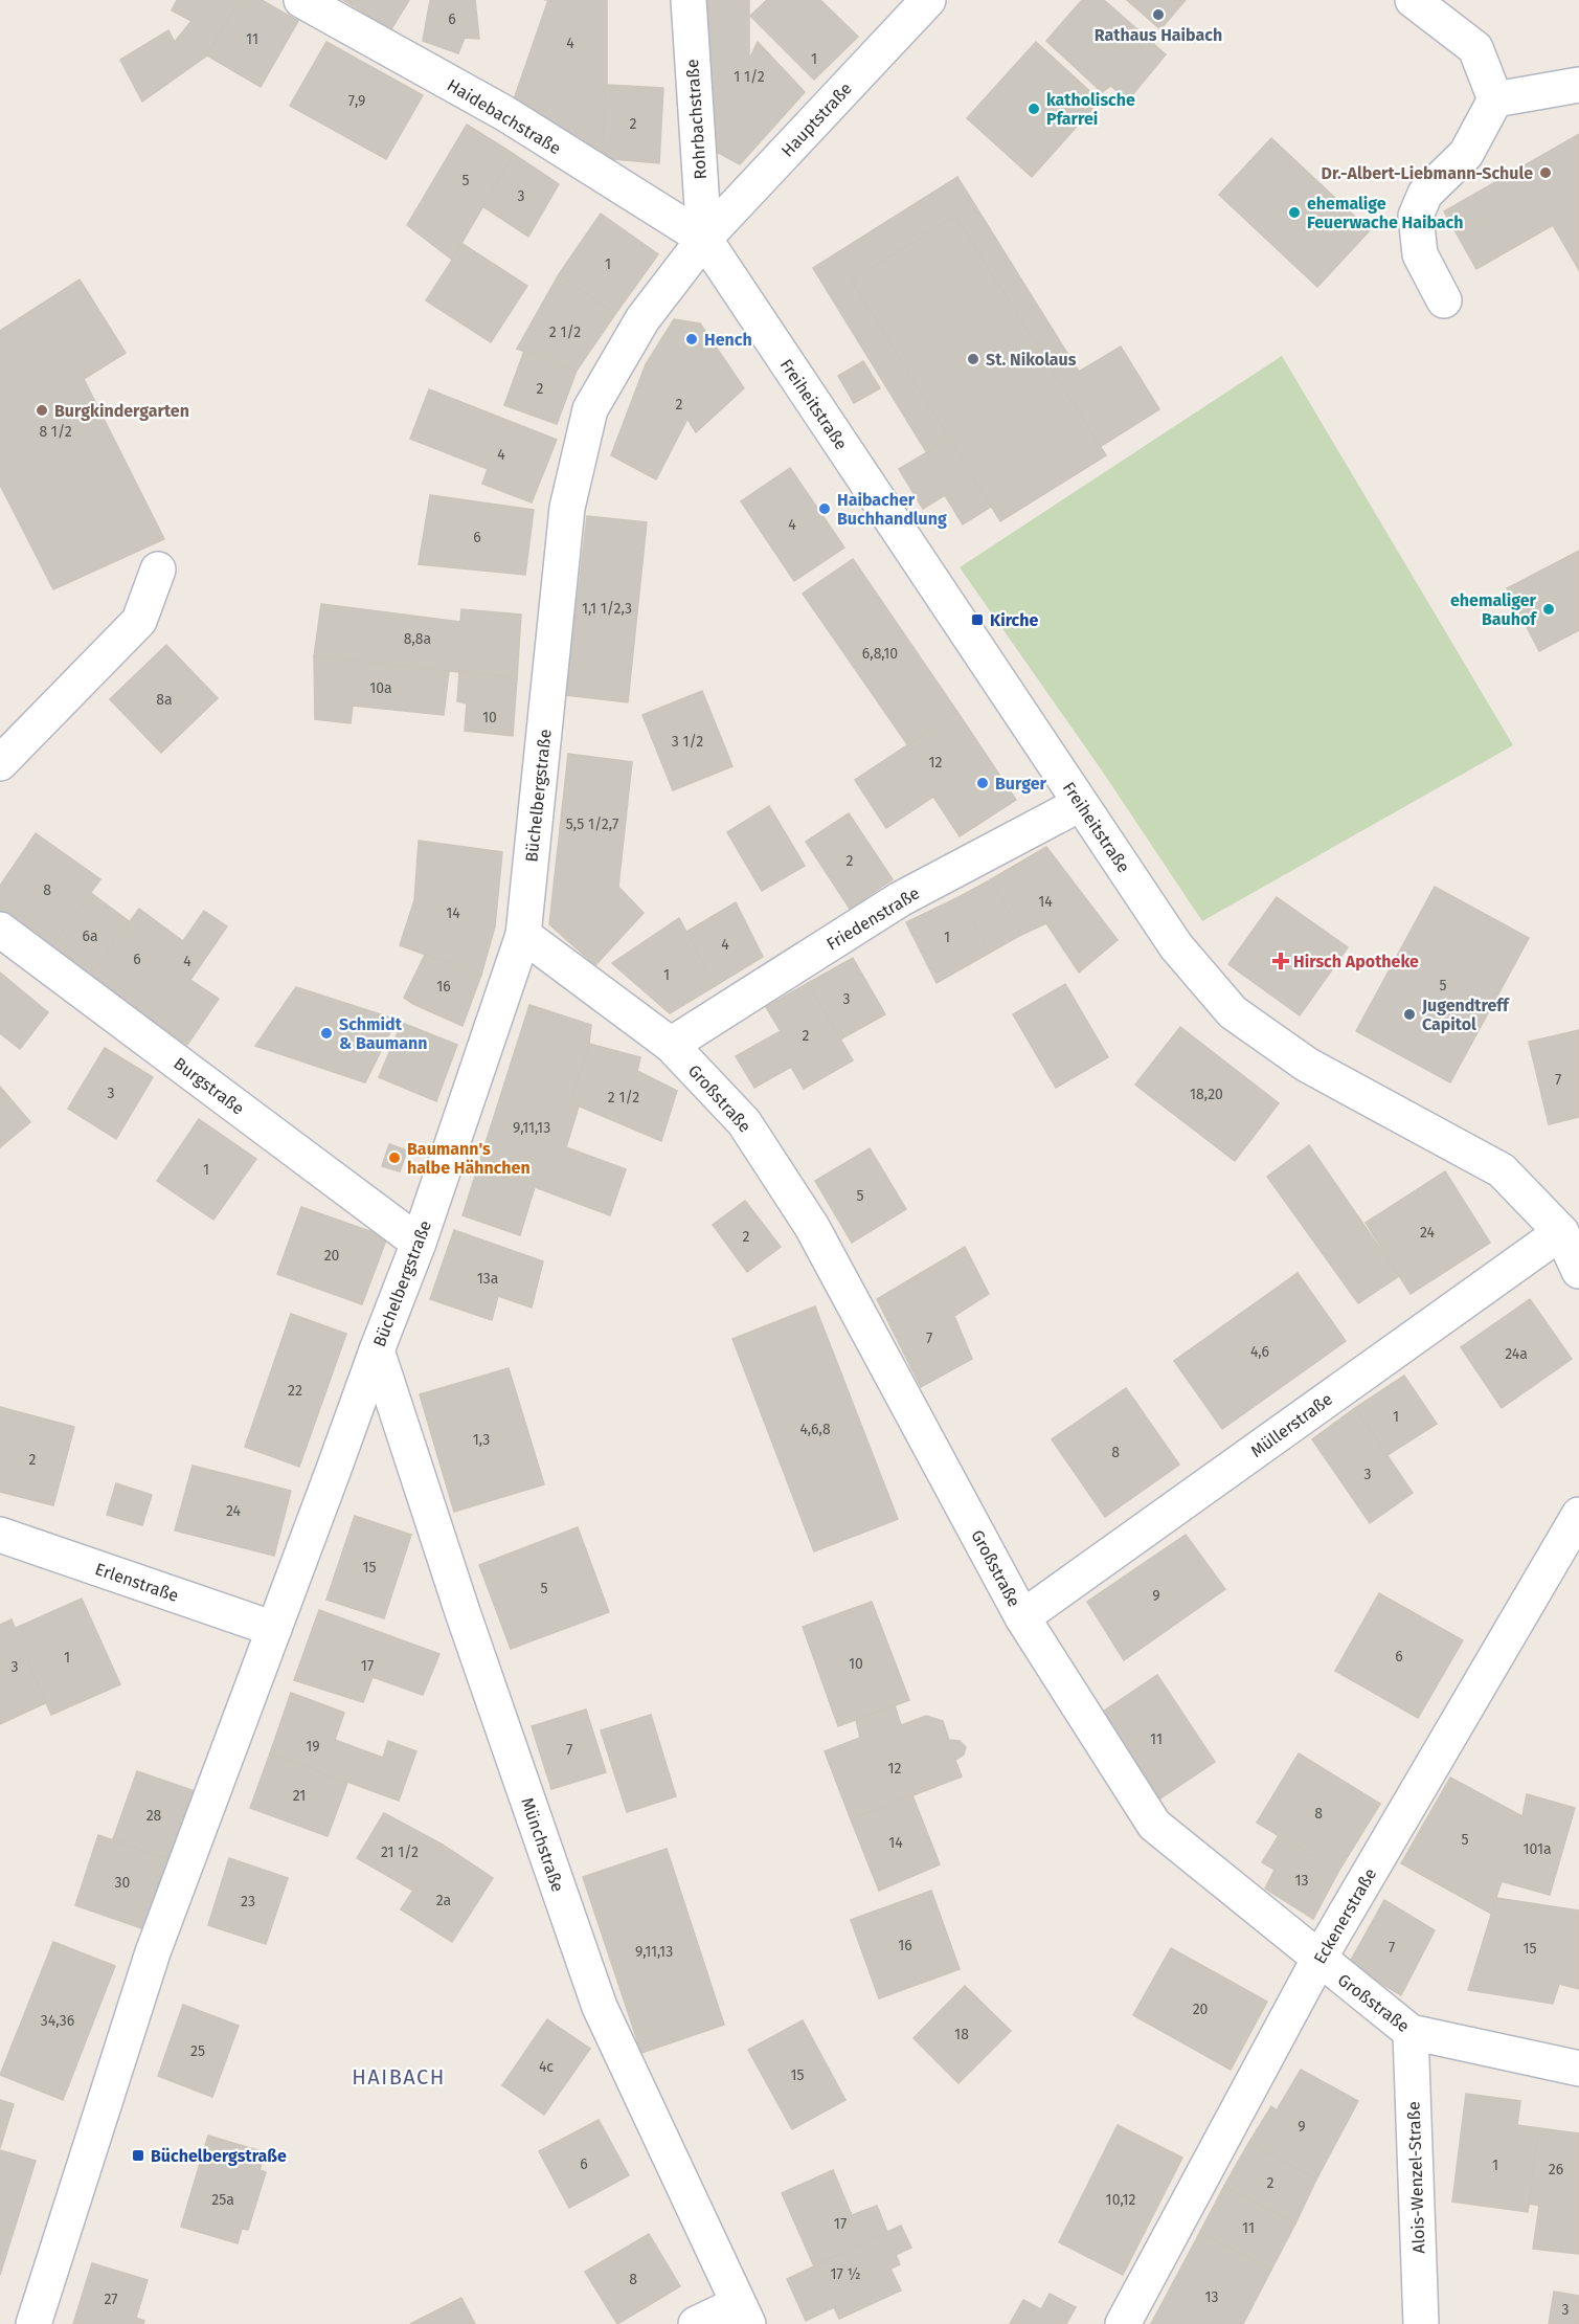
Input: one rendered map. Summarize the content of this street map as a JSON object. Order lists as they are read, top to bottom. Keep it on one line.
{"streets":{"street":["Haidebachstraße","Rohrbachstraße","Hauptstraße","Freiheitstraße","Büchelbergstraße","Friedenstraße","Burgstraße","Großstraße","Müllerstraße","Erlenstraße","Münchstraße","Eckenerstraße","Alois-Wenzel-Straße"]},"crossings":[["Haidebachstraße","Rohrbachstraße"],["Haidebachstraße","Hauptstraße"],["Haidebachstraße","Freiheitstraße"],["Haidebachstraße","Büchelbergstraße"],["Rohrbachstraße","Hauptstraße"],["Rohrbachstraße","Freiheitstraße"],["Rohrbachstraße","Büchelbergstraße"],["Hauptstraße","Freiheitstraße"],["Hauptstraße","Büchelbergstraße"],["Freiheitstraße","Büchelbergstraße"],["Freiheitstraße","Friedenstraße"],["Freiheitstraße","Müllerstraße"],["Büchelbergstraße","Burgstraße"],["Büchelbergstraße","Großstraße"],["Büchelbergstraße","Erlenstraße"],["Büchelbergstraße","Münchstraße"],["Friedenstraße","Großstraße"],["Großstraße","Müllerstraße"],["Großstraße","Eckenerstraße"],["Großstraße","Alois-Wenzel-Straße"]],"districts":["HAIBACH"],"places":{"other":["Rathaus Haibach","katholische Pfarrei","Dr.-Albert-Liebmann-Schule","ehemalige Feuerwache Haibach","Hench","St. Nikolaus","Burgkindergarten","Haibacher Buchhandlung","ehemaliger Bauhof","Burger","Jugendtreff Capitol","Schmidt & Baumann","Baumann's halbe Hähnchen"],"transit":["Kirche","Büchelbergstraße"],"health":["Hirsch Apotheke"]},"house_numbers":["6","11","4","1","1 1/2","7,9","2","5","3","1","2 1/2","2","2","8 1/2","4","4","6","1,1 1/2,3","8,8a","6,8,10","10a","8a","10","3 1/2","12","5,5 1/2,7","2","8","14","14","6a","1","4","6","4","1","5","16","3","2","7","3","18,20","2 1/2","9,11,13","1","5","24","2","20","13a","7","4,6","24a","22","1","4,6,8","1,3","8","2","3","24","15","5","9","6","1","10","17","3","11","19","7","12","21","8","28","5","14","101a","21 1/2","13","30","2a","23","16","7","15","9,11,13","20","34,36","18","25","4c","15","9","6","1","26","2","25a","10,12","17","11","17 ½","8","13","27","3"]}
